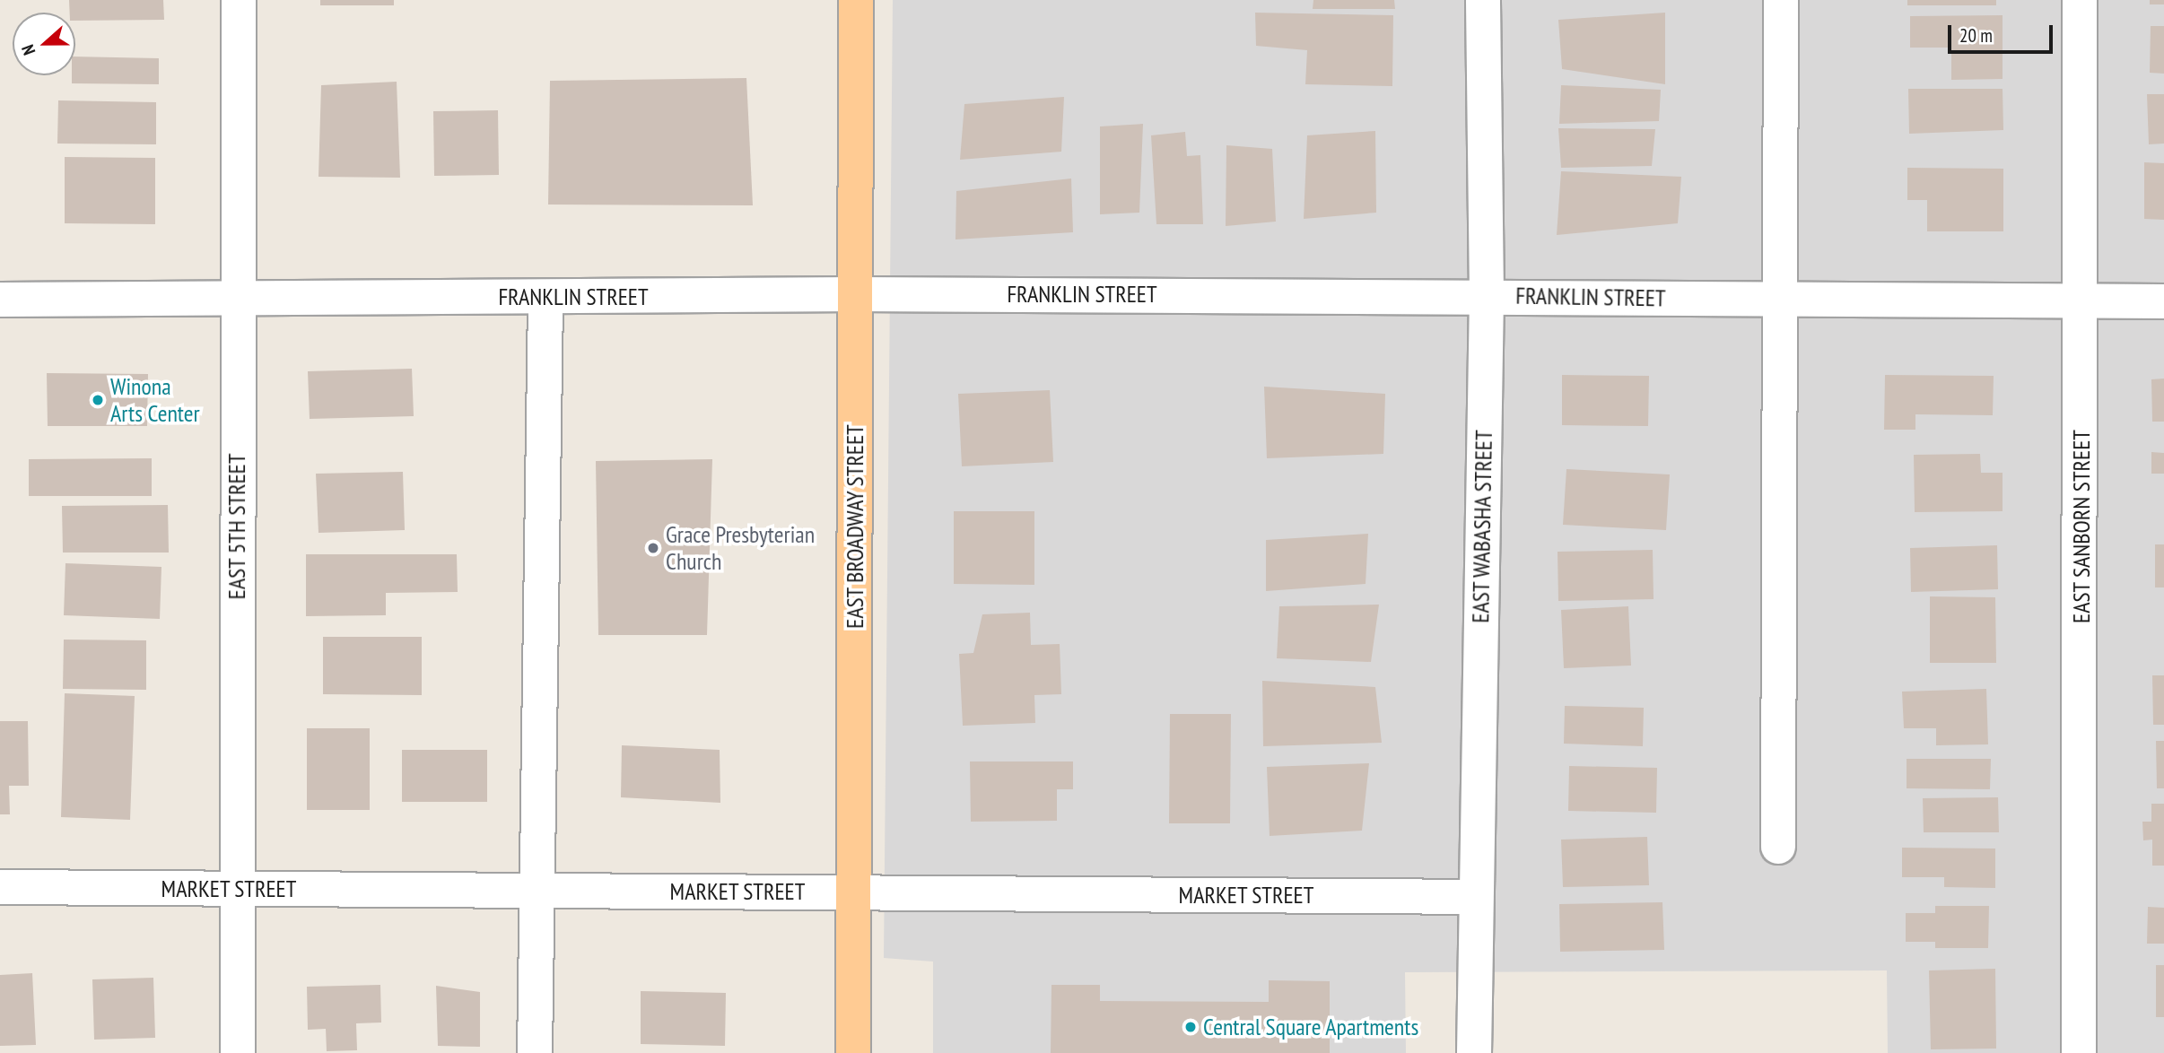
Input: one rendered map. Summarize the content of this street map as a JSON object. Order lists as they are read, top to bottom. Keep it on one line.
{"streets":{"main road":["EAST BROADWAY STREET"],"street":["FRANKLIN STREET","EAST 5TH STREET","EAST WABASHA STREET","EAST SANBORN STREET","MARKET STREET"]},"crossings":[["FRANKLIN STREET","EAST 5TH STREET"],["FRANKLIN STREET","EAST BROADWAY STREET"],["FRANKLIN STREET","EAST WABASHA STREET"],["FRANKLIN STREET","EAST SANBORN STREET"],["EAST 5TH STREET","MARKET STREET"],["EAST BROADWAY STREET","MARKET STREET"],["EAST WABASHA STREET","MARKET STREET"]],"places":["Winona Arts Center","Grace Presbyterian Church","Central Square Apartments"],"scale_bar":"20 m","north":"left"}
